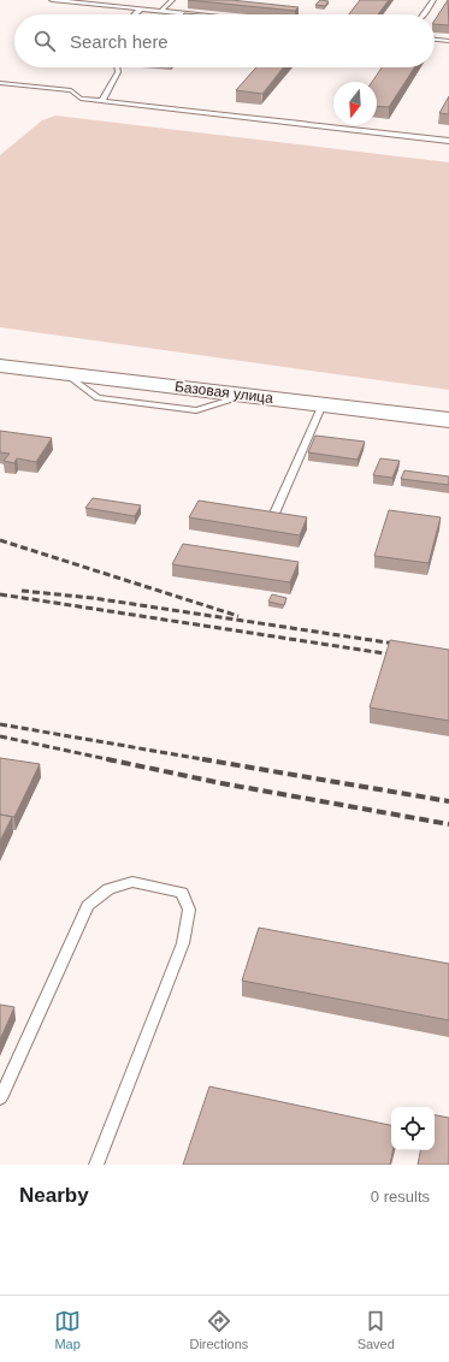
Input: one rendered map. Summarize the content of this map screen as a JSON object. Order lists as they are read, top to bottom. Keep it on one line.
{"streets":{"street":["Базовая улица"]},"north":"bottom","page":{"search":"Search here","heading":["Nearby","0 results"],"nav":["Map","Directions","Saved"]}}
